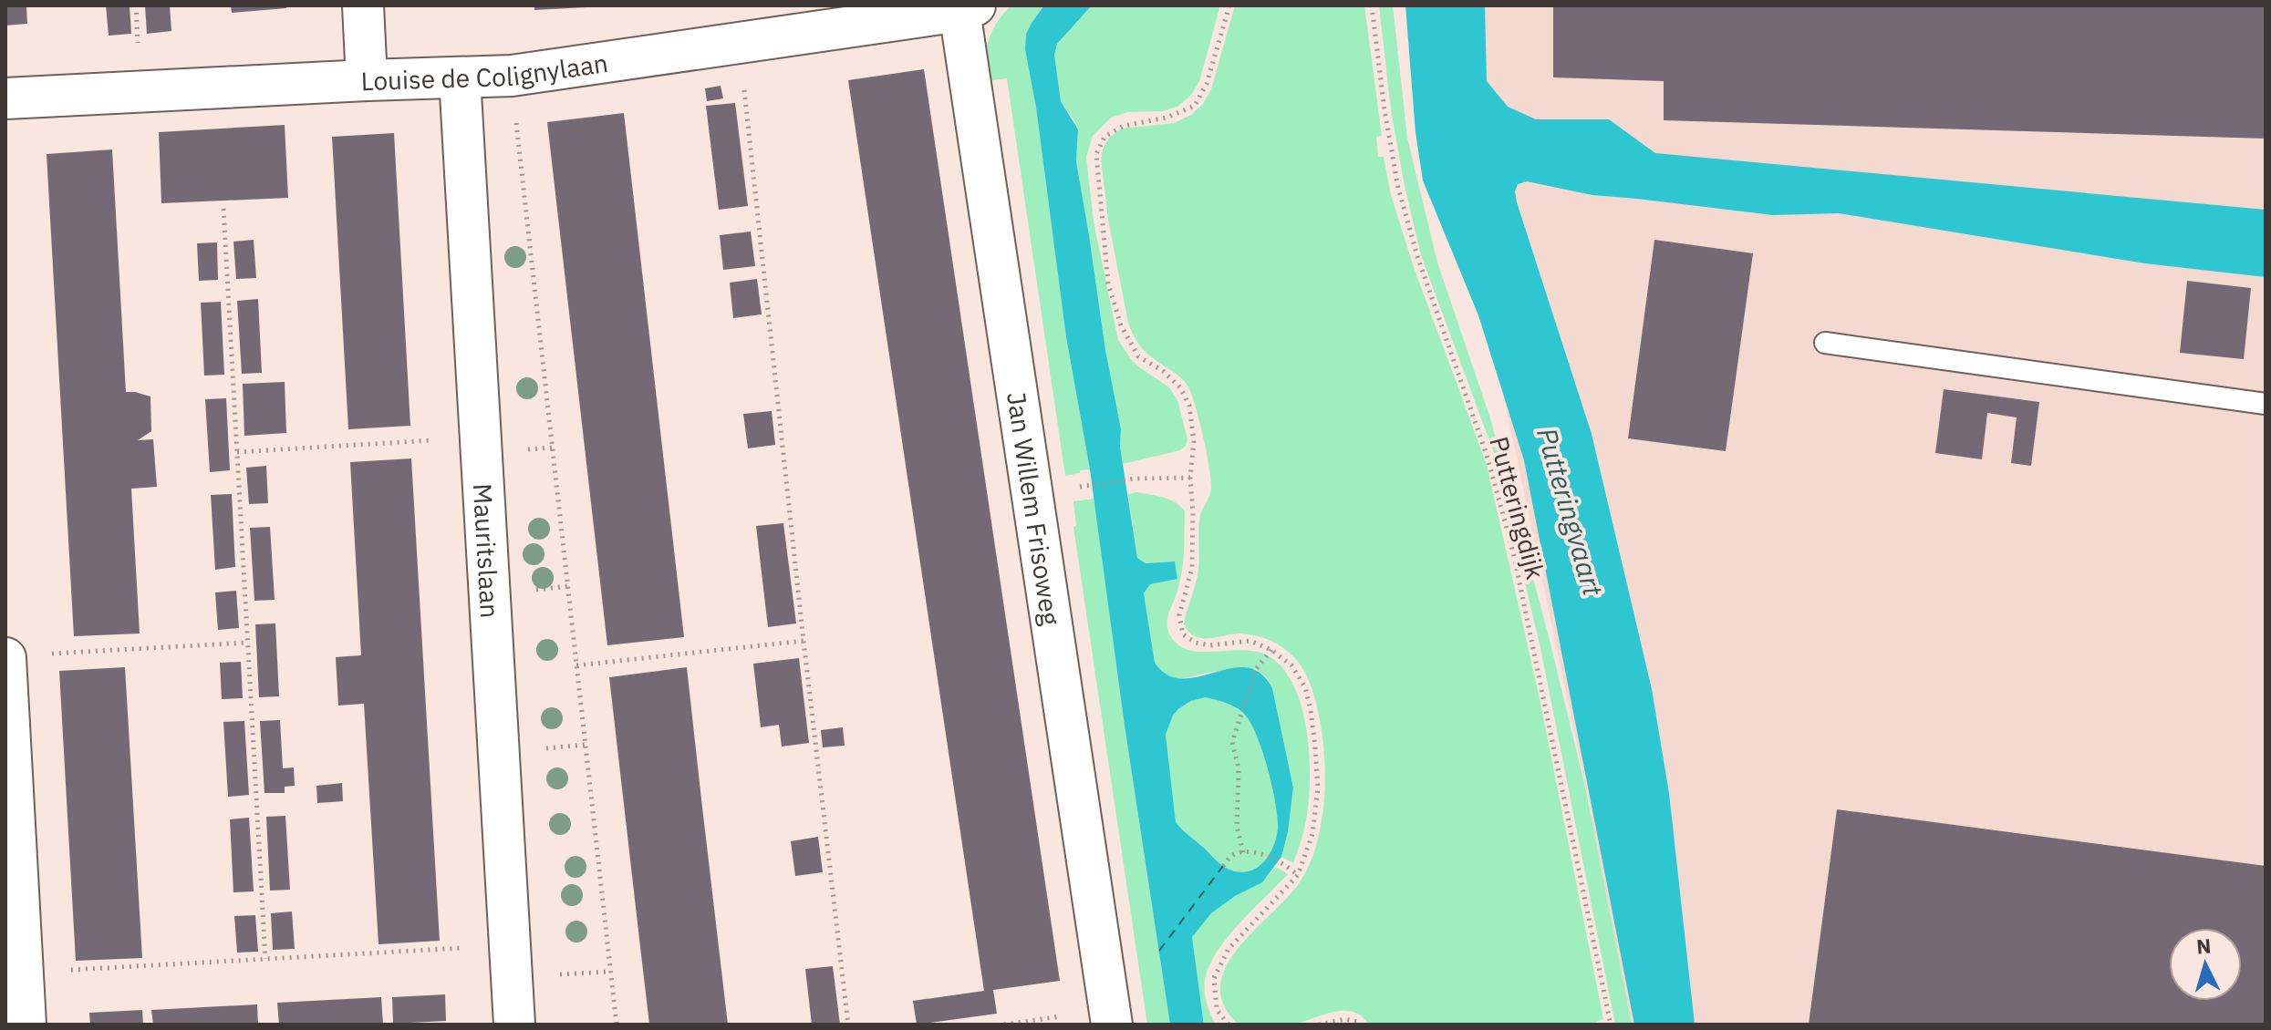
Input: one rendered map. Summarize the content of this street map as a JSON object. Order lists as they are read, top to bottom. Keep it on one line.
{"streets":{"street":["Louise de Colignylaan","Jan Willem Frisoweg","Mauritslaan"],"path":["Putteringdijk"]},"crossings":[["Louise de Colignylaan","Jan Willem Frisoweg"],["Louise de Colignylaan","Mauritslaan"]],"water":["Putteringvaart"],"north":"top"}
